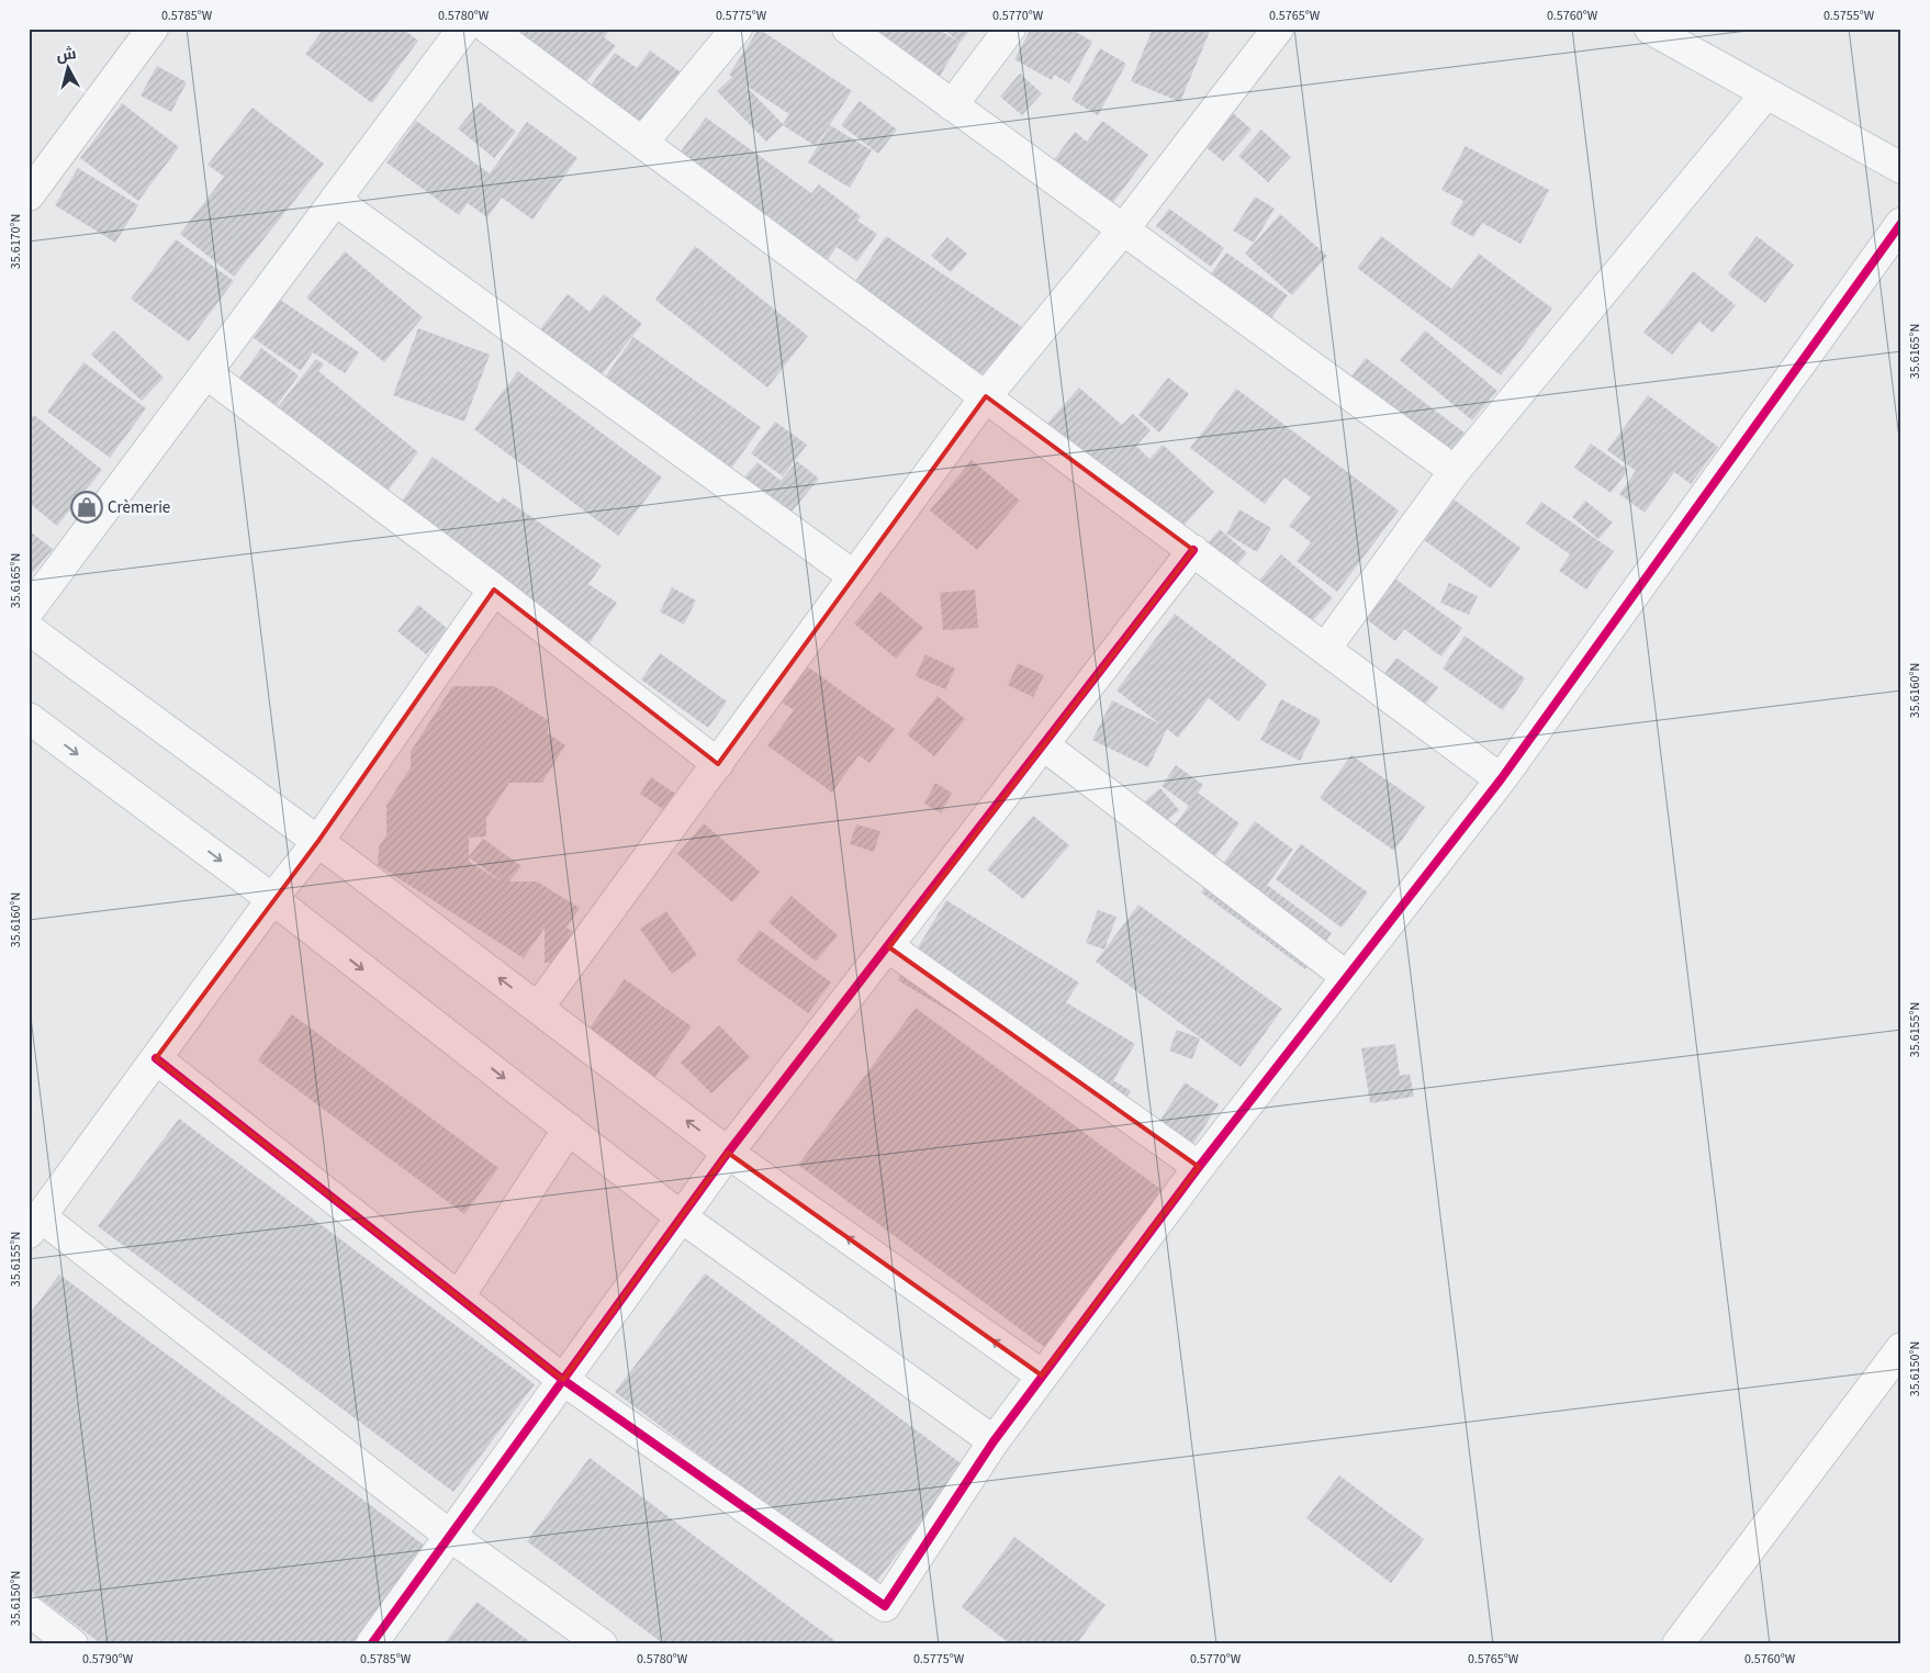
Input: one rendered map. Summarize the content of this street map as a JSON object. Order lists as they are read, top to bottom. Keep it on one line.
{"places":{"shop":["Crèmerie"]},"north":"top","coordinates":["0.5785°W","0.5780°W","0.5775°W","0.5770°W","0.5765°W","0.5760°W","0.5755°W","35.6170°N","35.6165°N","35.6160°N","35.6155°N","35.6150°N","0.5790°W"]}
